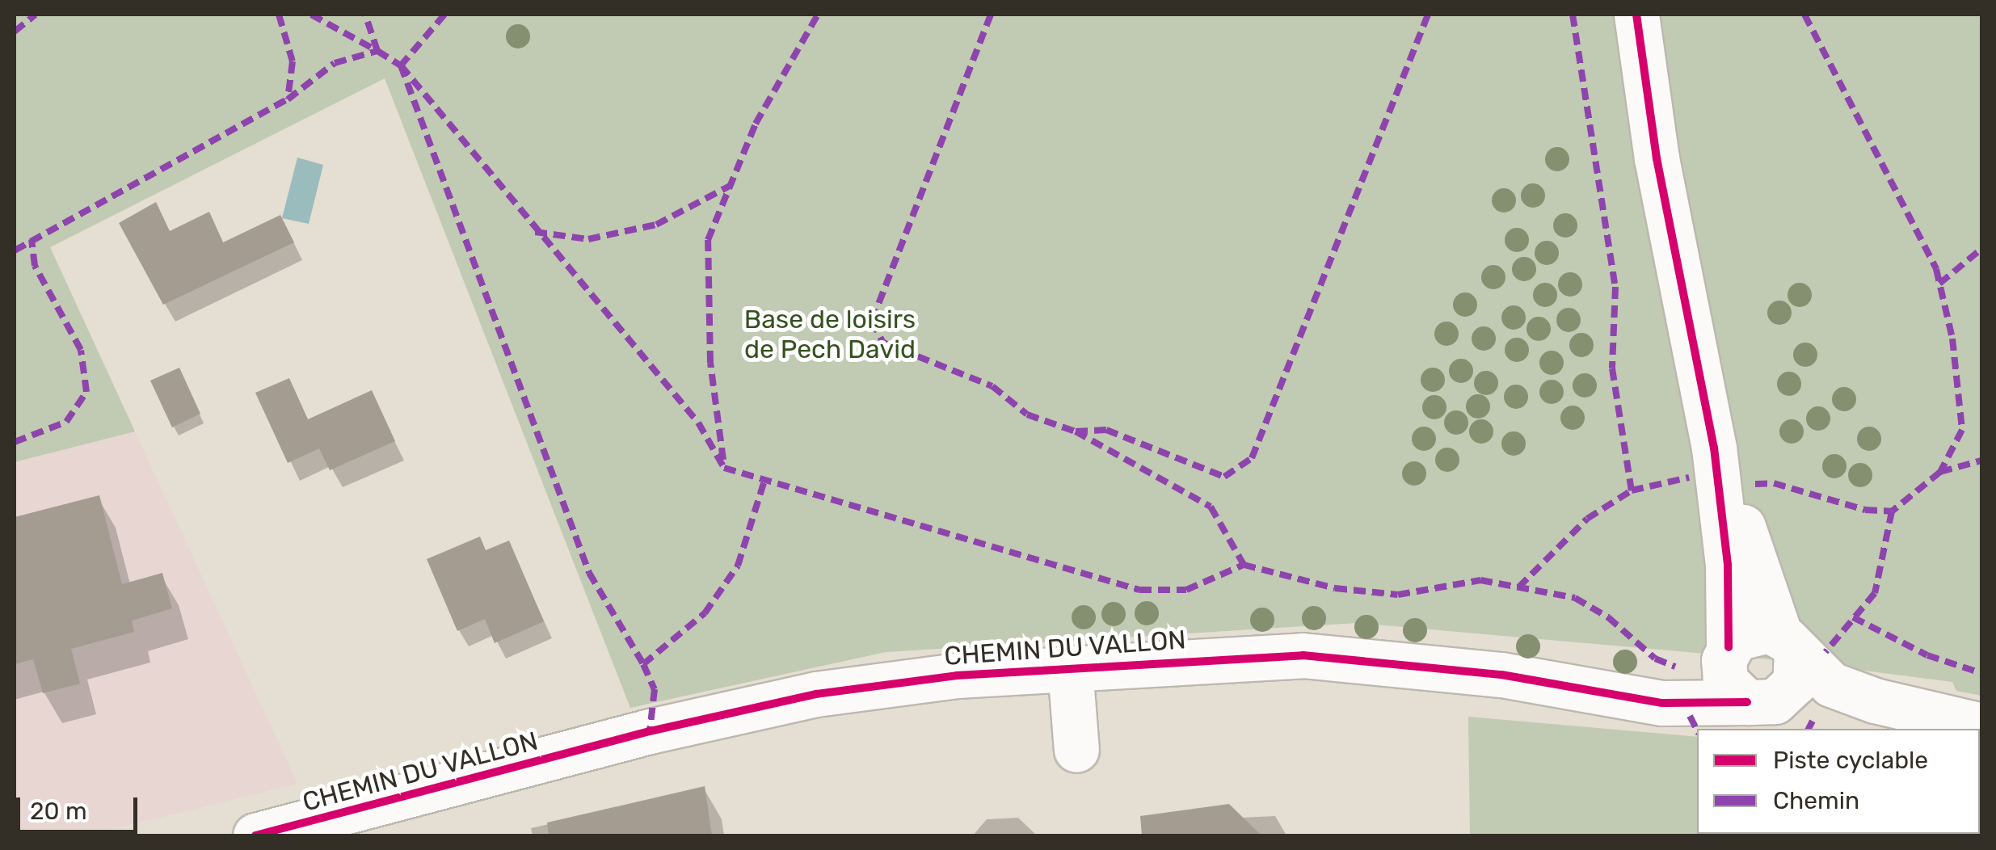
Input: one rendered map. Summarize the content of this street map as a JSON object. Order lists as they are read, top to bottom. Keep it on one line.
{"streets":{"street":["CHEMIN DU VALLON"]},"parks":["Base de loisirs de Pech David"],"legend":["Piste cyclable","Chemin"],"scale_bar":"20 m"}
